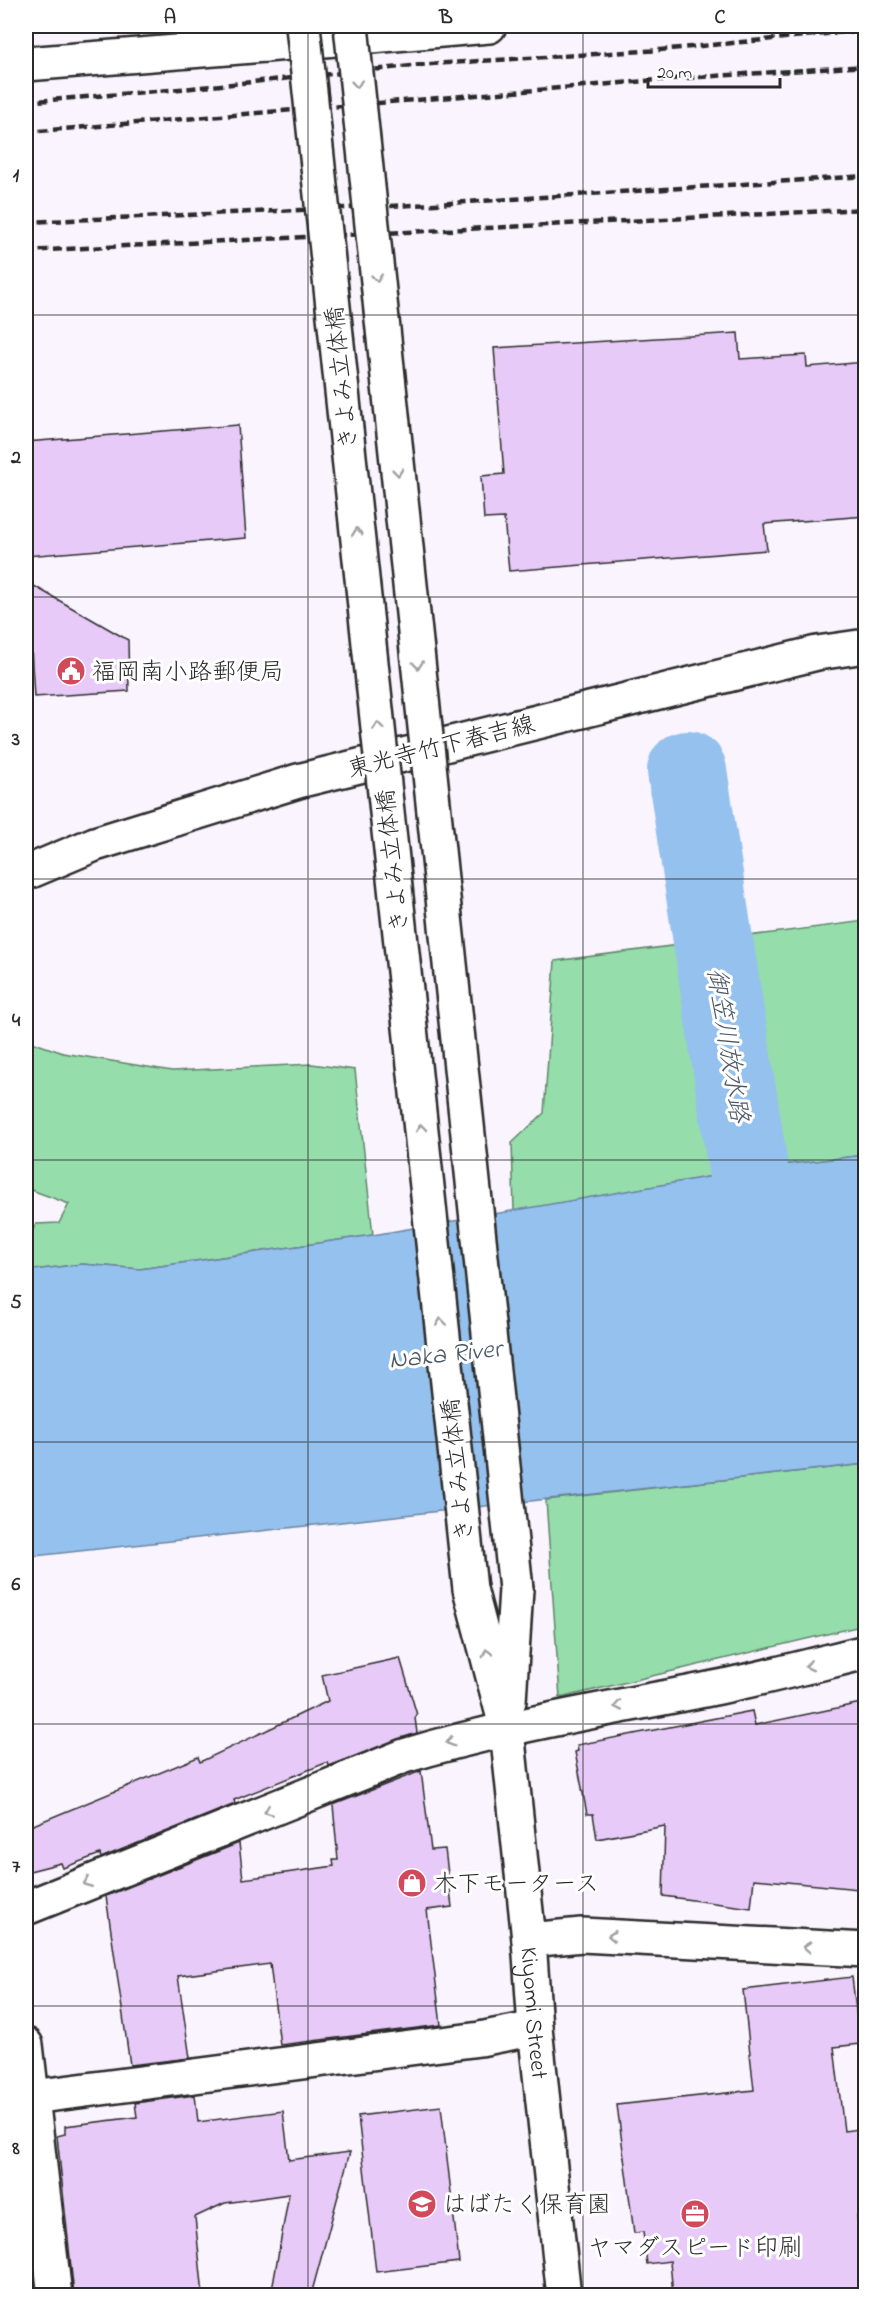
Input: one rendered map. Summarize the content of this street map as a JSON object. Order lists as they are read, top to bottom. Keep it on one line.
{"streets":{"street":["きよみ立体橋","東光寺竹下春吉線","Kiyomi Street"]},"crossings":[["きよみ立体橋","Kiyomi Street"]],"water":["御笠川放水路","Naka River"],"places":{"public building":["福岡南小路郵便局"],"shop":["木下モータース"],"school or university":["はばたく保育園"],"office":["ヤマダスピード印刷"]},"scale_bar":"20 m","grid":{"columns":["A","B","C"],"rows":["1","2","3","4","5","6","7","8"]}}
